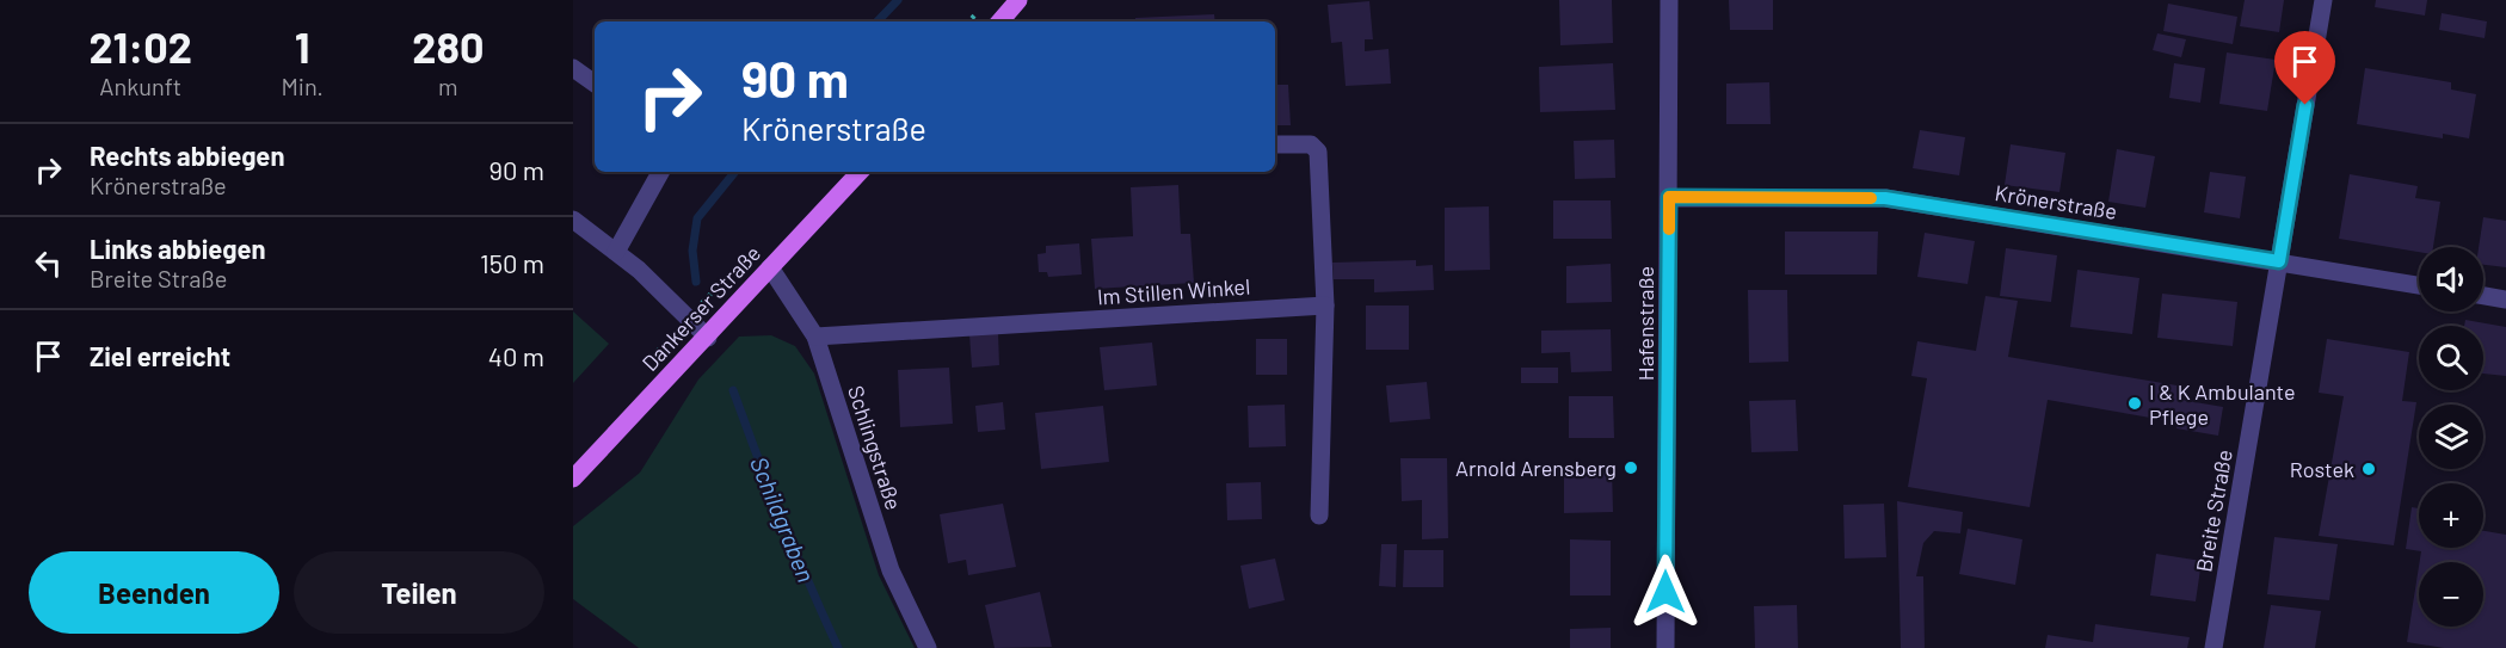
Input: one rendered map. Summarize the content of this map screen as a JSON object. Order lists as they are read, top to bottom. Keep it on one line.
{"streets":{"main road":["Dankerser Straße"],"street":["Krönerstraße","Im Stillen Winkel","Hafenstraße","Schlingstraße","Breite Straße"]},"crossings":[["Krönerstraße","Hafenstraße"],["Krönerstraße","Breite Straße"],["Im Stillen Winkel","Schlingstraße"],["Dankerser Straße","Schlingstraße"]],"water":["Schildgraben"],"places":["I & K Ambulante Pflege","Arnold Arensberg","Rostek"],"page":{"eta":["21:02","Ankunft","1","Min.","280","m"],"turn":["90 m","Krönerstraße"],"list":[{"name":"Rechts abbiegen","note":"Krönerstraße","value":"90 m"},{"name":"Links abbiegen","note":"Breite Straße","value":"150 m"},{"name":"Ziel erreicht","value":"40 m"}],"map_buttons":["+","−"],"buttons":["Beenden","Teilen"]}}
